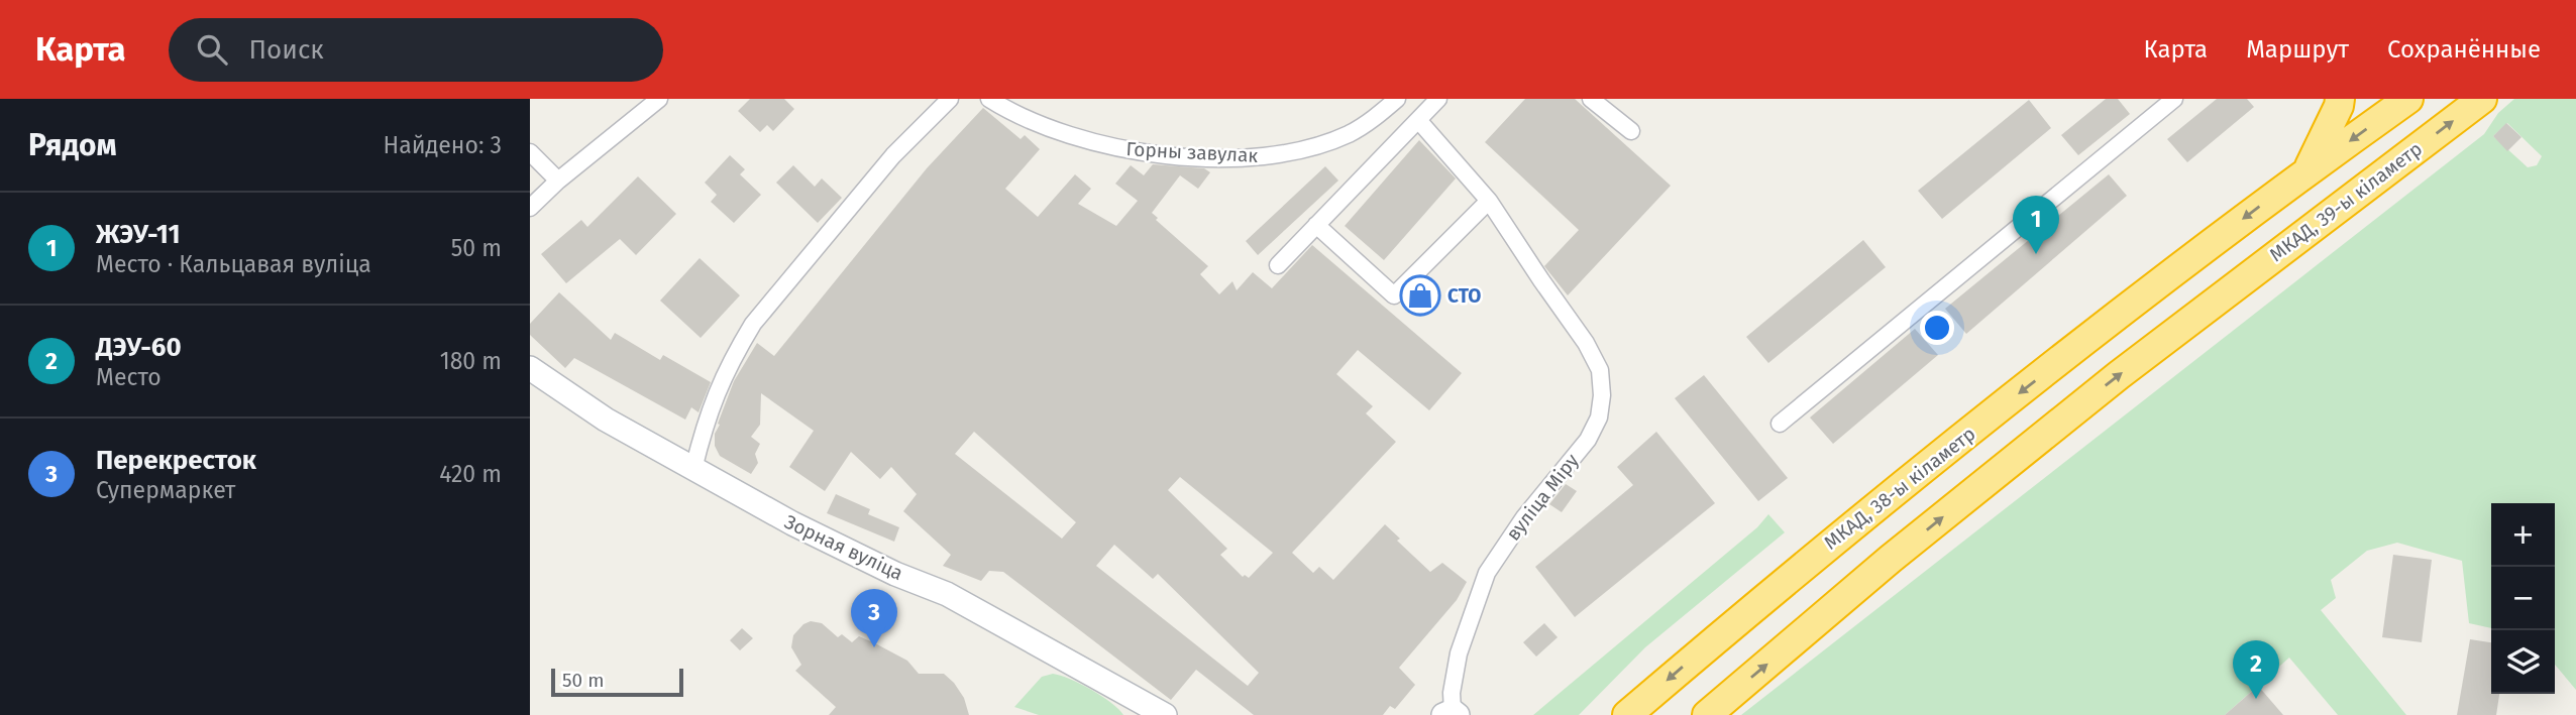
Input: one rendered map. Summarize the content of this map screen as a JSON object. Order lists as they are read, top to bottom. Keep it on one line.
{"streets":{"highway":["МКАД, 39-ы кіламетр","МКАД, 38-ы кіламетр"],"street":["Горны завулак","вуліца Міру","Зорная вуліца"]},"one_way":["МКАД, 39-ы кіламетр","МКАД, 38-ы кіламетр"],"places":{"shop":["СТО"]},"scale_bar":"50 m","page":{"header":"Карта","search":"Поиск","nav":["Карта","Маршрут","Сохранённые"],"heading":["Рядом","Найдено: 3"],"list":[{"mark":"1","name":"ЖЭУ-11","note":"Место · Кальцавая вуліца","value":"50 m"},{"mark":"2","name":"ДЭУ-60","note":"Место","value":"180 m"},{"mark":"3","name":"Перекресток","note":"Супермаркет","value":"420 m"}],"pins":["1","3","2"],"map_buttons":["+","−"],"scale":"50 m"}}
